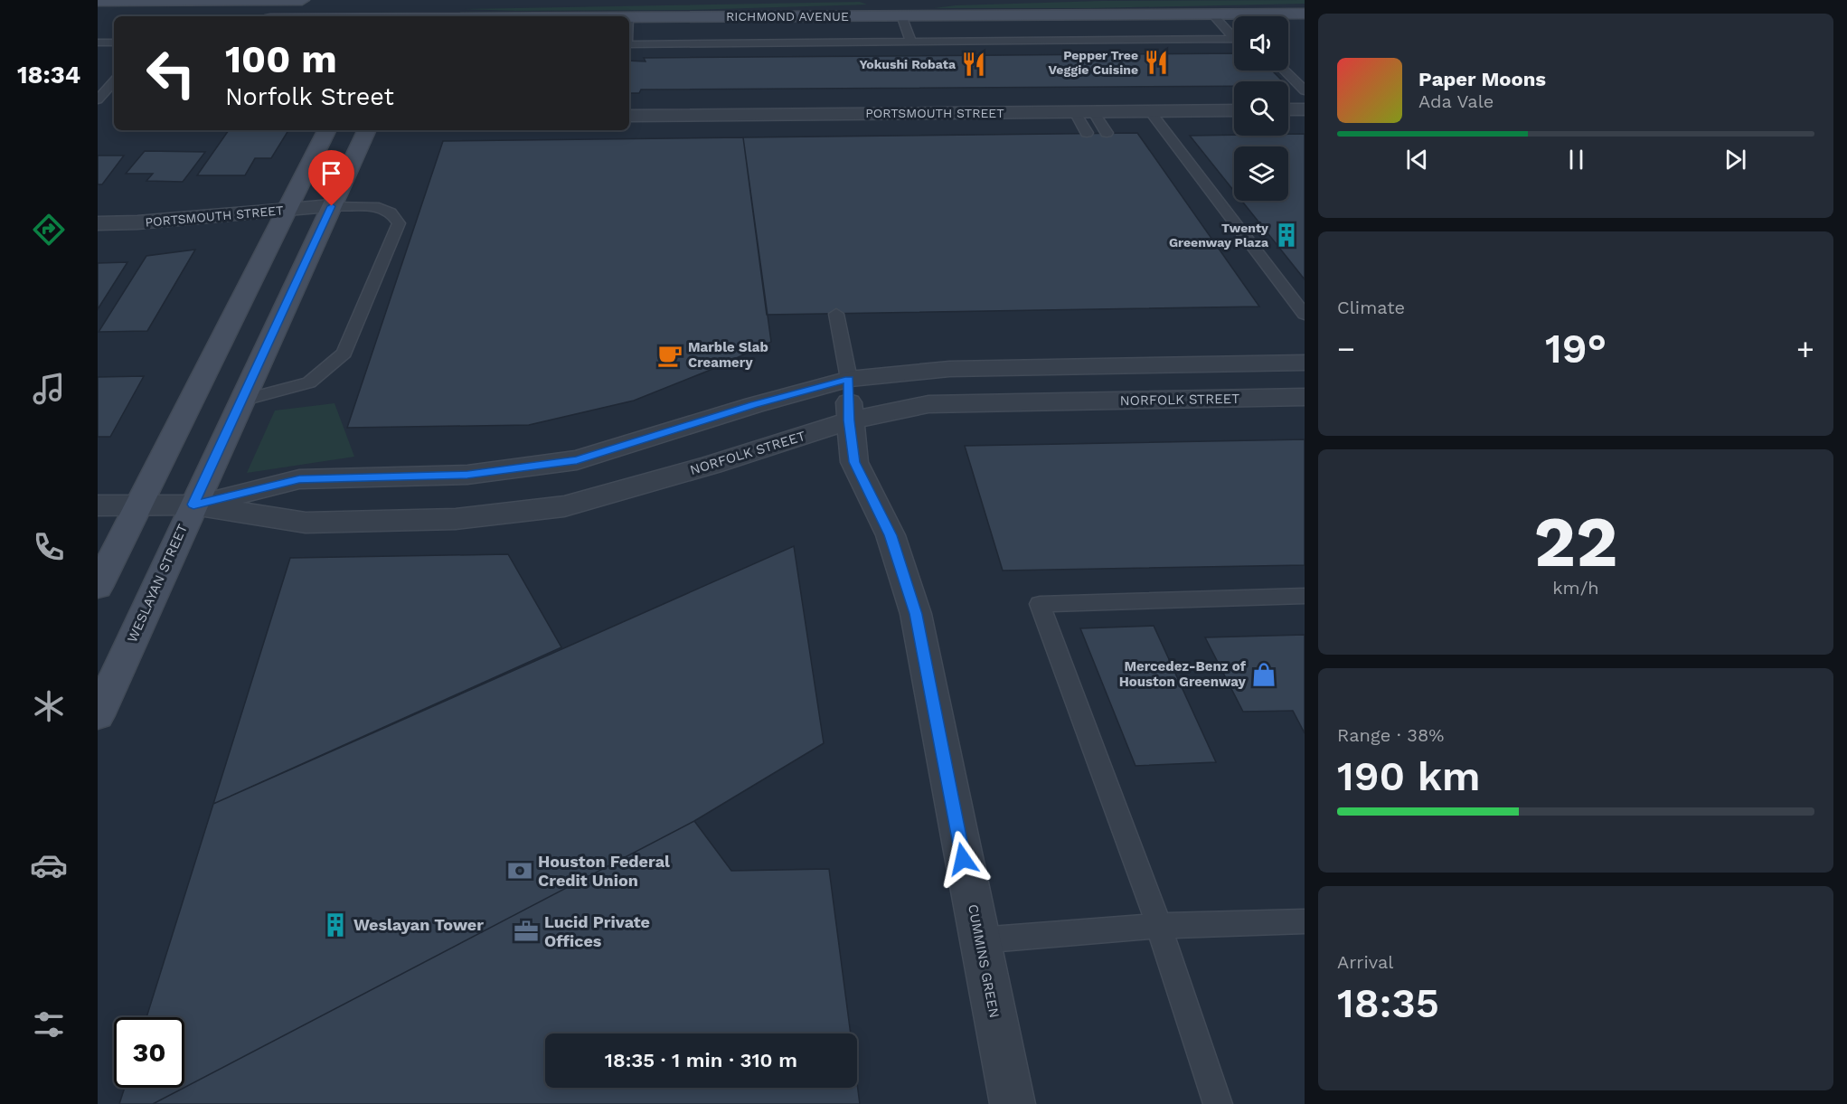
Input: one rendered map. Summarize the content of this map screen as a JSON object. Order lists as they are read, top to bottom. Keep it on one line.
{"streets":{"main road":["RICHMOND AVENUE","WESLAYAN STREET"],"street":["PORTSMOUTH STREET","NORFOLK STREET","CUMMINS GREEN"]},"crossings":[["PORTSMOUTH STREET","WESLAYAN STREET"],["NORFOLK STREET","WESLAYAN STREET"],["NORFOLK STREET","CUMMINS GREEN"]],"places":{"restaurant":["Pepper Tree Veggie Cuisine","Yokushi Robata"],"building":["Twenty Greenway Plaza","Weslayan Tower"],"cafe":["Marble Slab Creamery"],"shop":["Mercedez-Benz of Houston Greenway"],"bank":["Houston Federal Credit Union"],"office":["Lucid Private Offices"]},"page":{"tabs":"18:34","turn":["100 m","Norfolk Street"],"song":["Paper Moons","Ada Vale"],"tile":["Climate",["22","km/h"],["Range · 38%","190 km"],["Arrival","18:35"]],"heat":["−","19°","+"],"limit":"30","trip":"18:35 · 1 min · 310 m"}}
